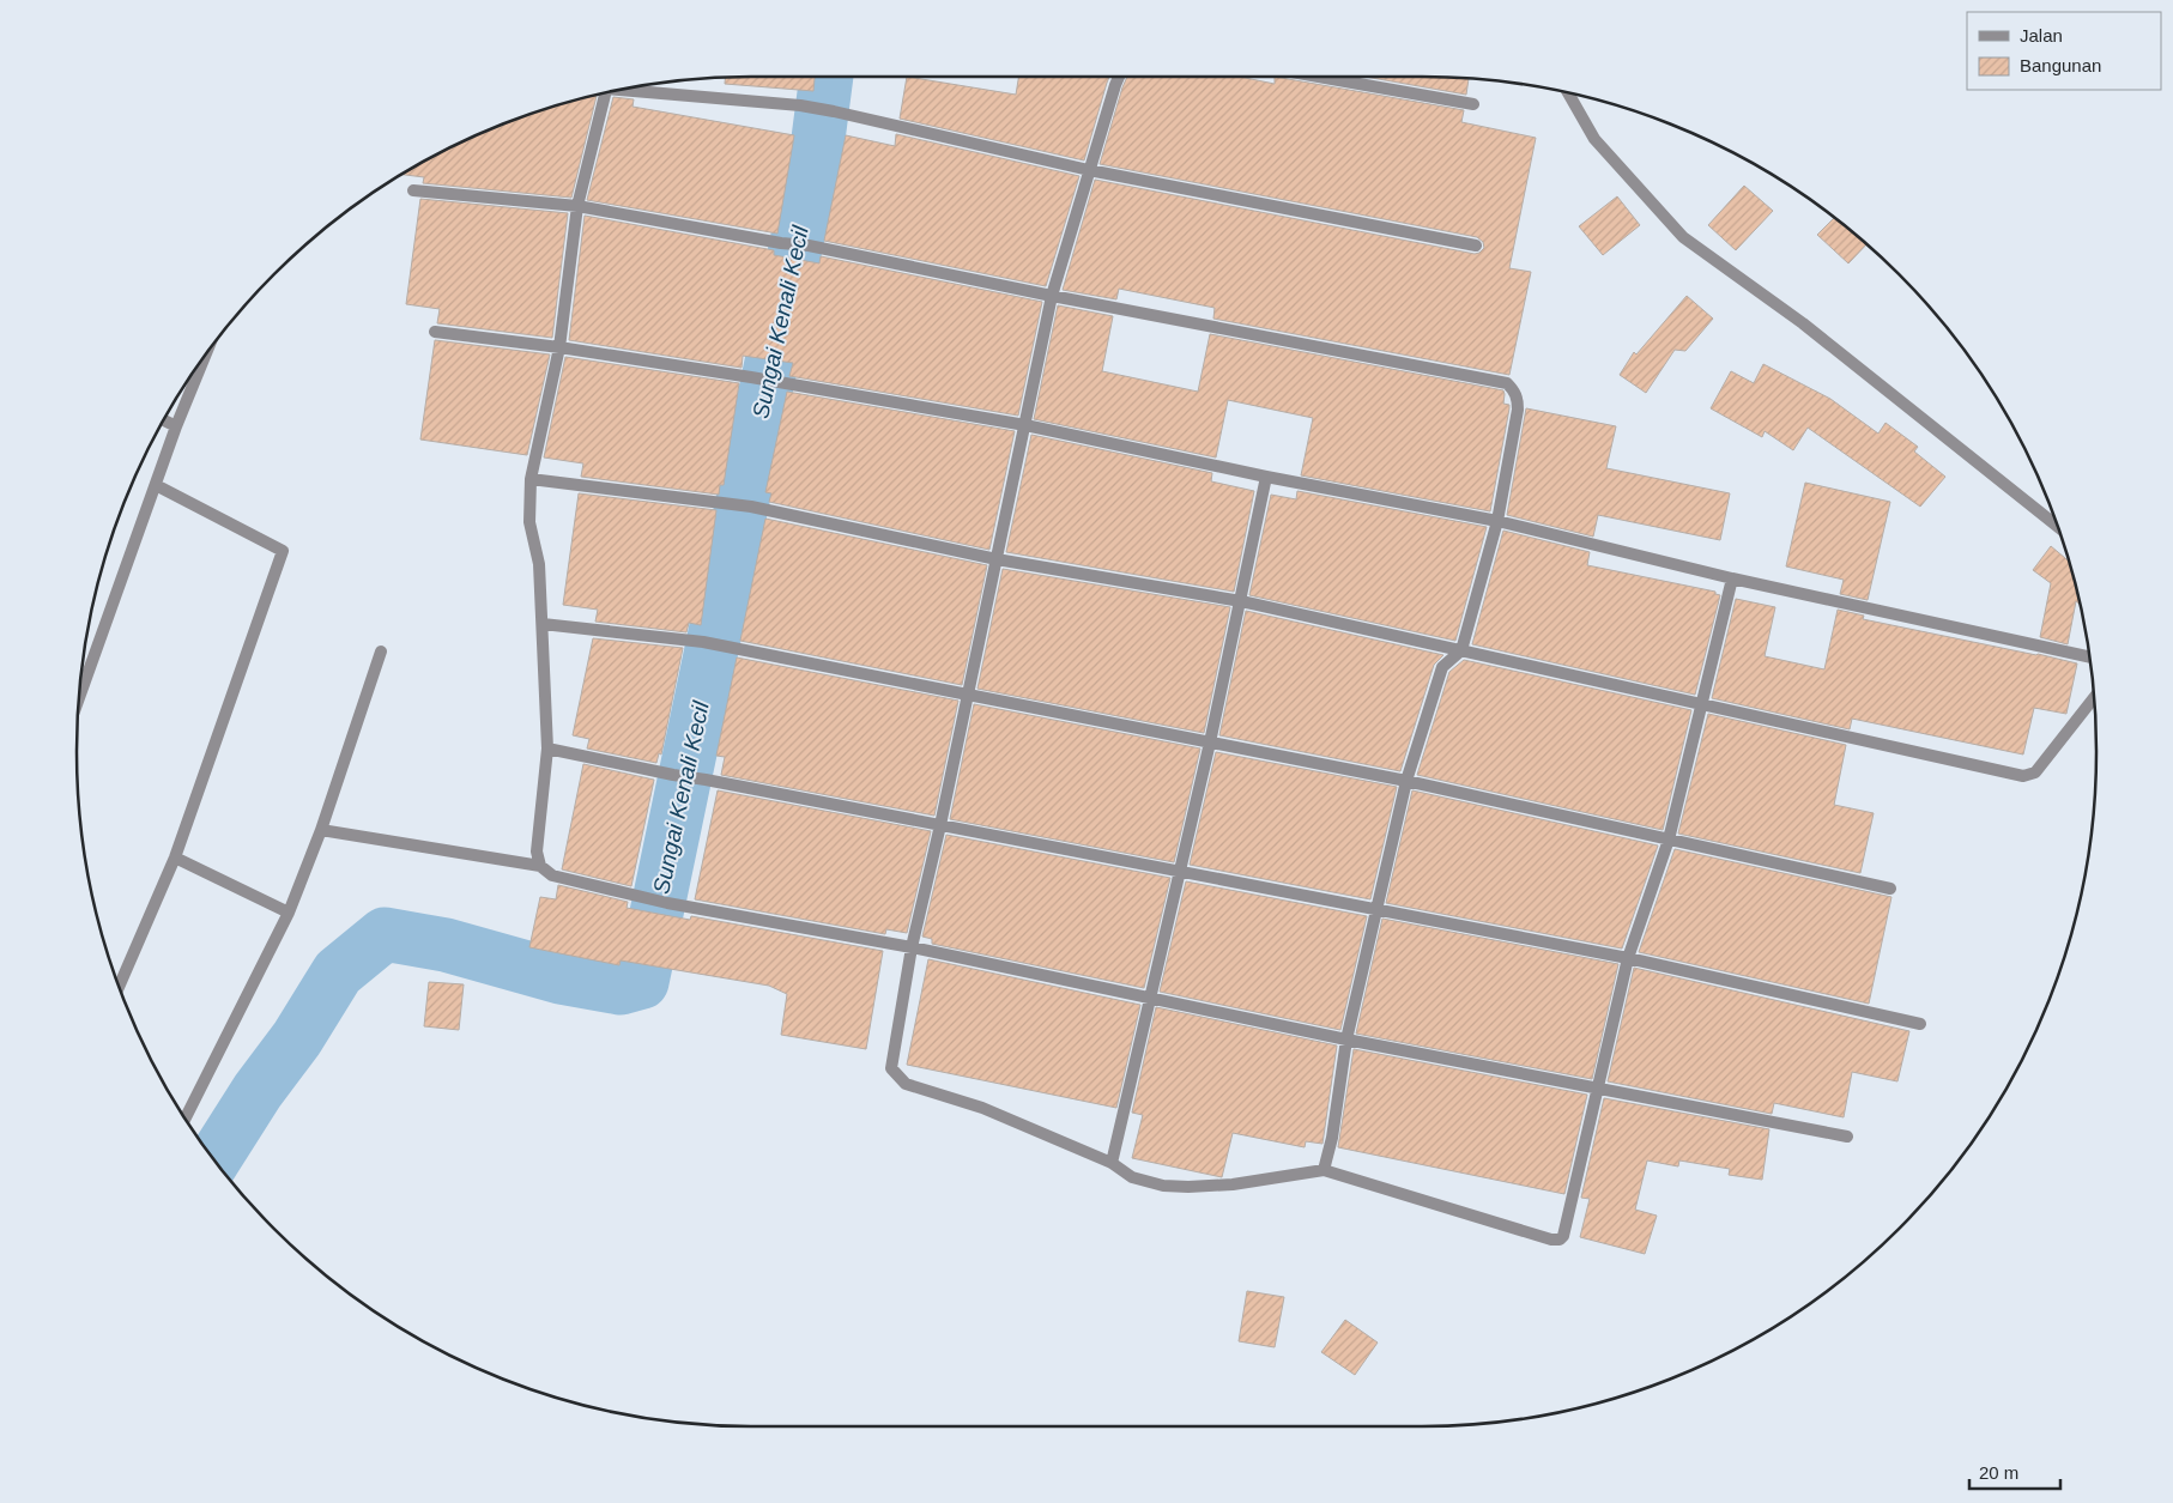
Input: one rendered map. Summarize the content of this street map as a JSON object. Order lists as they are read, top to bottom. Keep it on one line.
{"water":["Sungai Kenali Kecil"],"legend":["Jalan","Bangunan"],"scale_bar":"20 m"}
